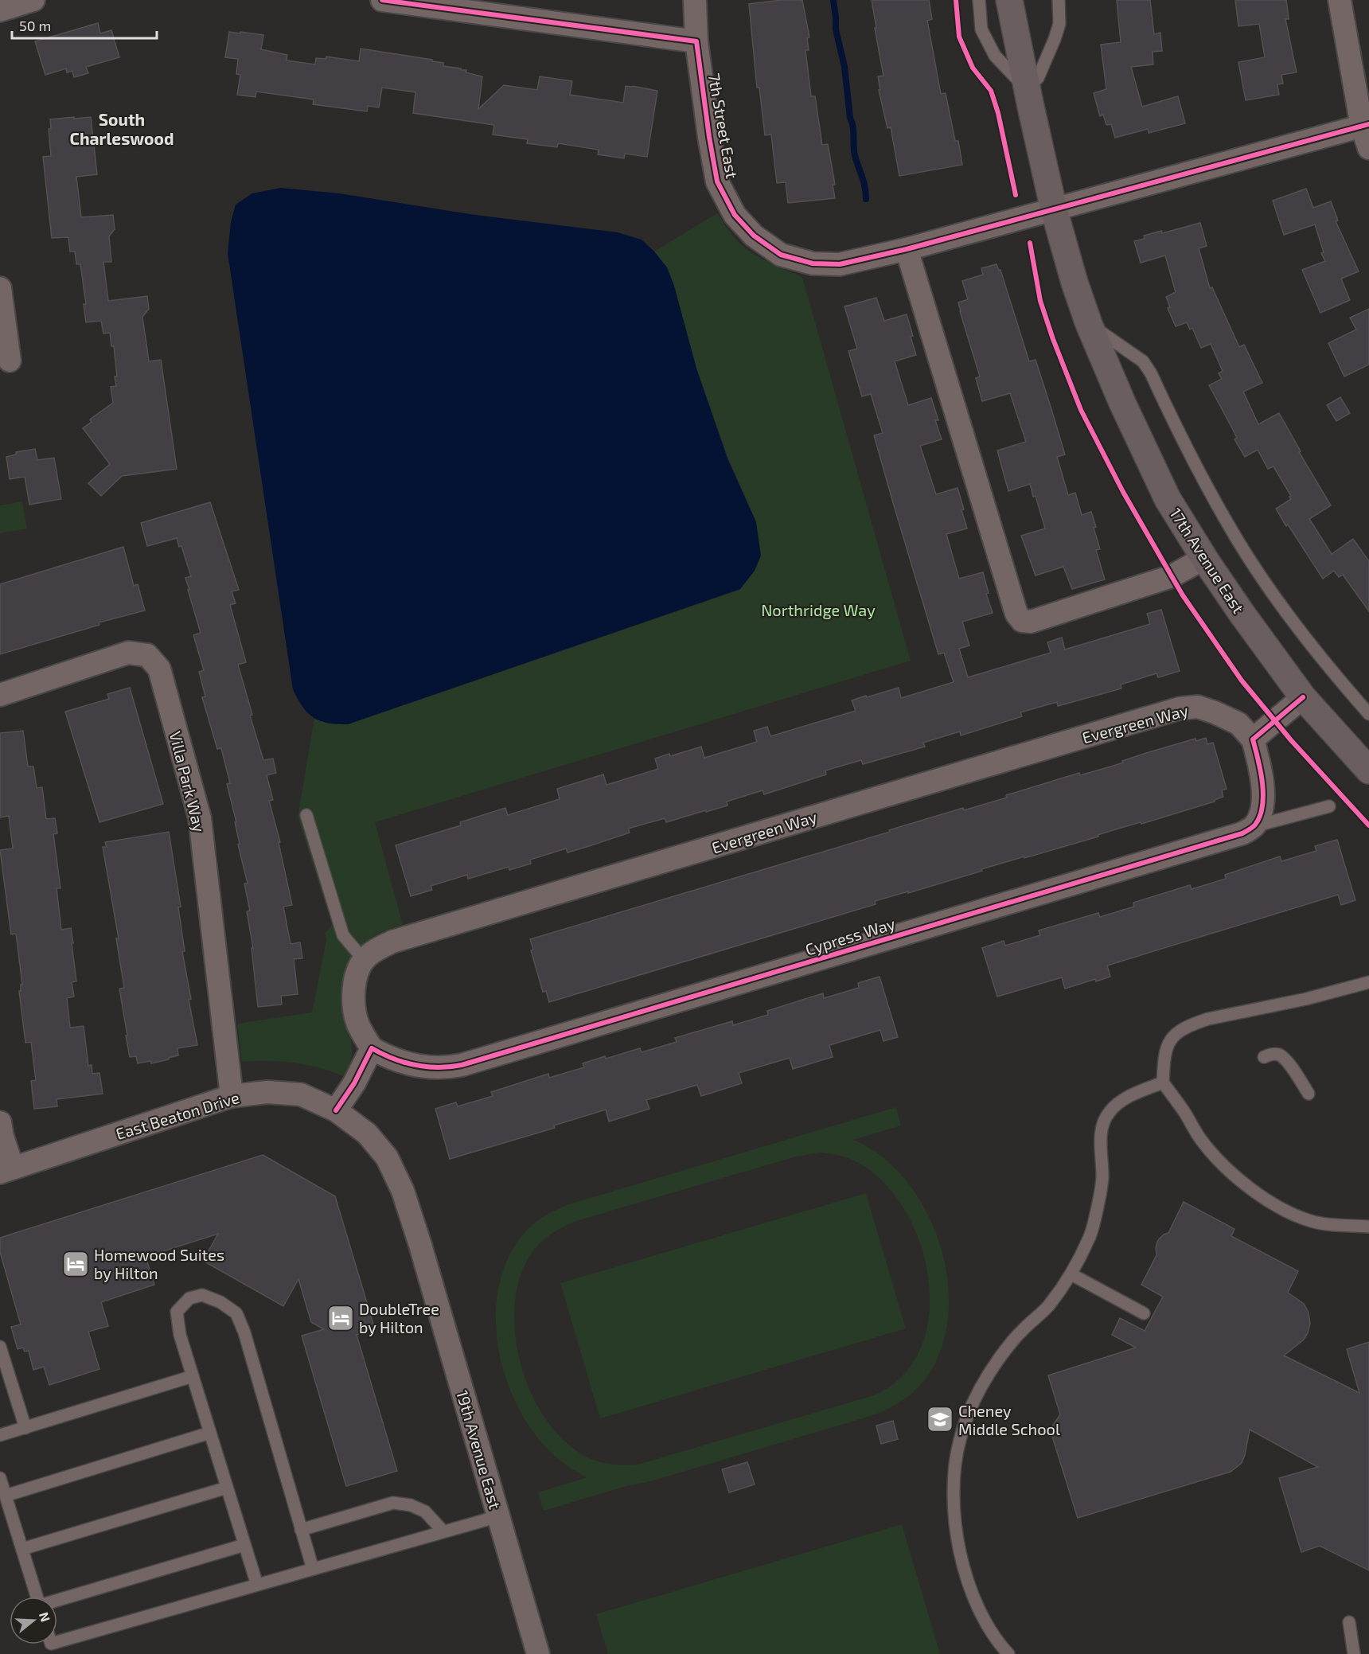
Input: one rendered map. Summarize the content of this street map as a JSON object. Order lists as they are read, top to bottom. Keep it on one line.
{"streets":{"street":["7th Street East","17th Avenue East","Evergreen Way","Villa Park Way","Cypress Way","East Beaton Drive","19th Avenue East"]},"crossings":[["7th Street East","17th Avenue East"],["Villa Park Way","East Beaton Drive"],["East Beaton Drive","19th Avenue East"]],"districts":["South Charleswood"],"parks":["Northridge Way"],"places":{"hotel":["Homewood Suites by Hilton","DoubleTree by Hilton"],"school or university":["Cheney Middle School"]},"scale_bar":"50 m","north":"right"}
